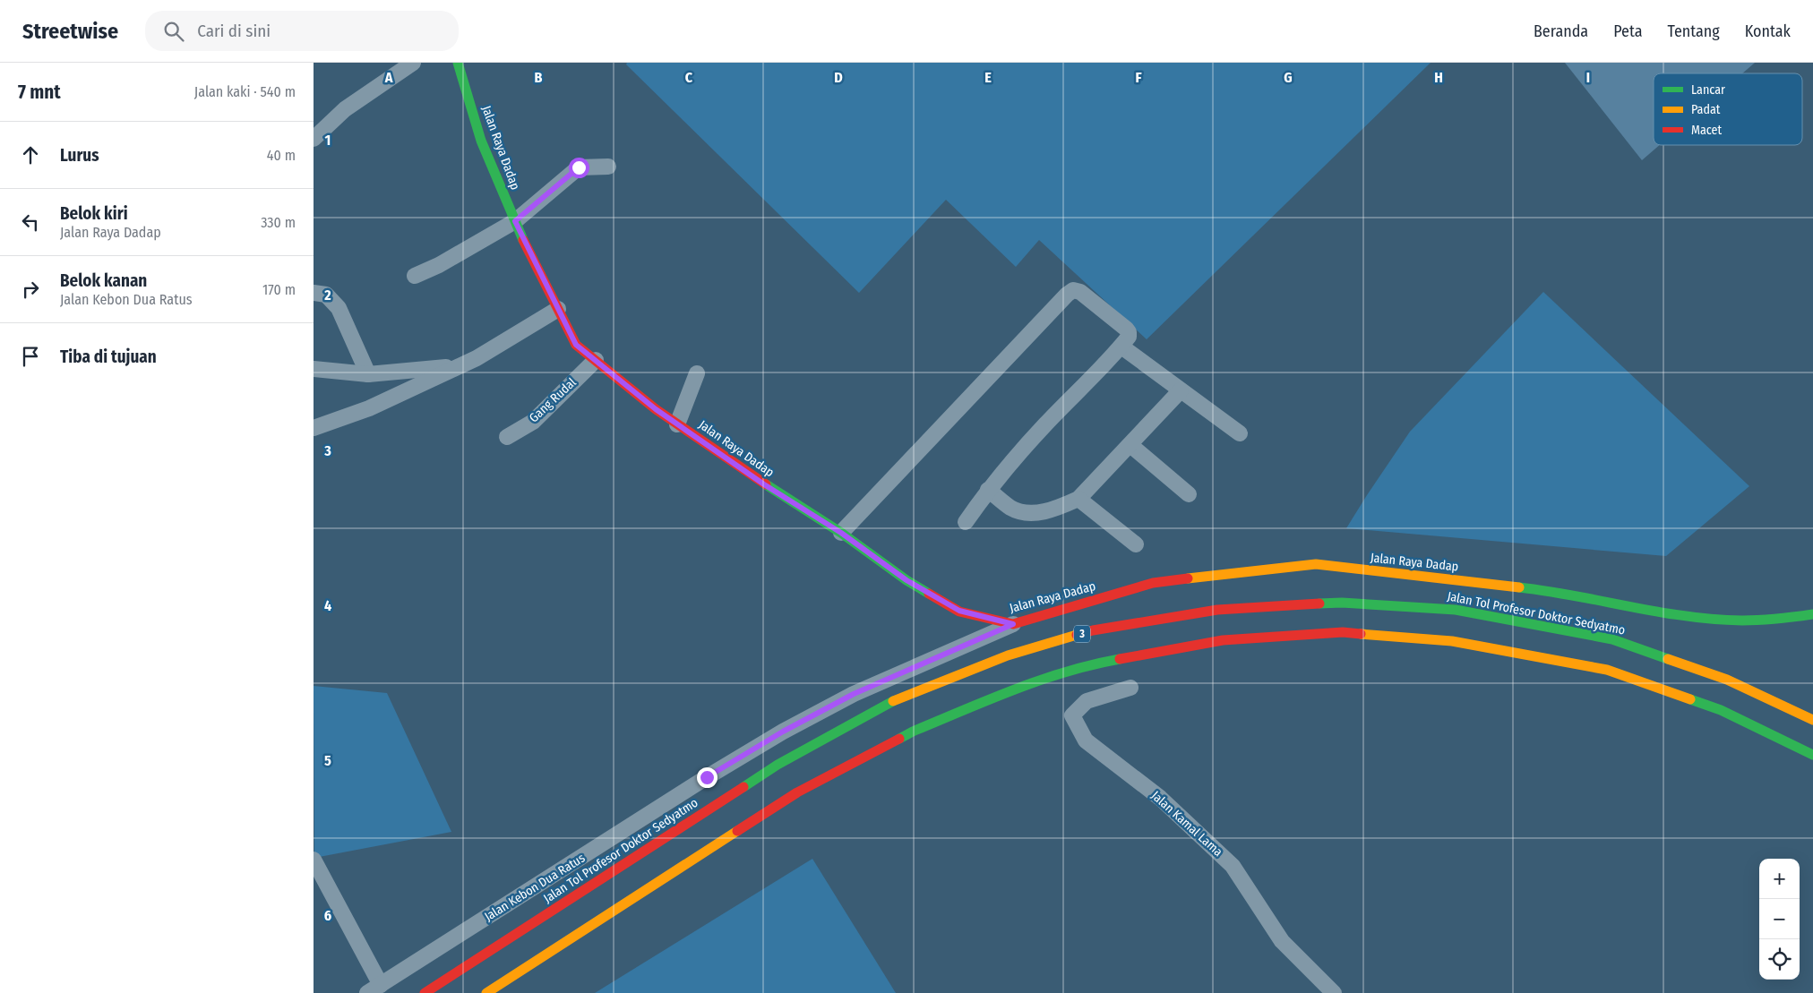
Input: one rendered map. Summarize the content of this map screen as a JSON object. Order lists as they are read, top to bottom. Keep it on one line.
{"streets":{"main road":["Jalan Raya Dadap","Jalan Tol Profesor Doktor Sedyatmo","3"],"street":["Gang Rudal","Jalan Kamal Lama","Jalan Kebon Dua Ratus"]},"crossings":[["Jalan Raya Dadap","Gang Rudal"],["Jalan Raya Dadap","Jalan Kebon Dua Ratus"]],"legend":["Lancar","Padat","Macet"],"page":{"header":"Streetwise","search":"Cari di sini","nav":["Beranda","Peta","Tentang","Kontak"],"heading":["7 mnt","Jalan kaki · 540 m"],"list":[["Lurus","40 m"],["Belok kiri","Jalan Raya Dadap","330 m"],["Belok kanan","Jalan Kebon Dua Ratus","170 m"],"Tiba di tujuan"],"map_buttons":["+","−"]},"grid":{"columns":["A","B","C","D","E","F","G","H","I"],"rows":["1","2","3","4","5","6"]}}
